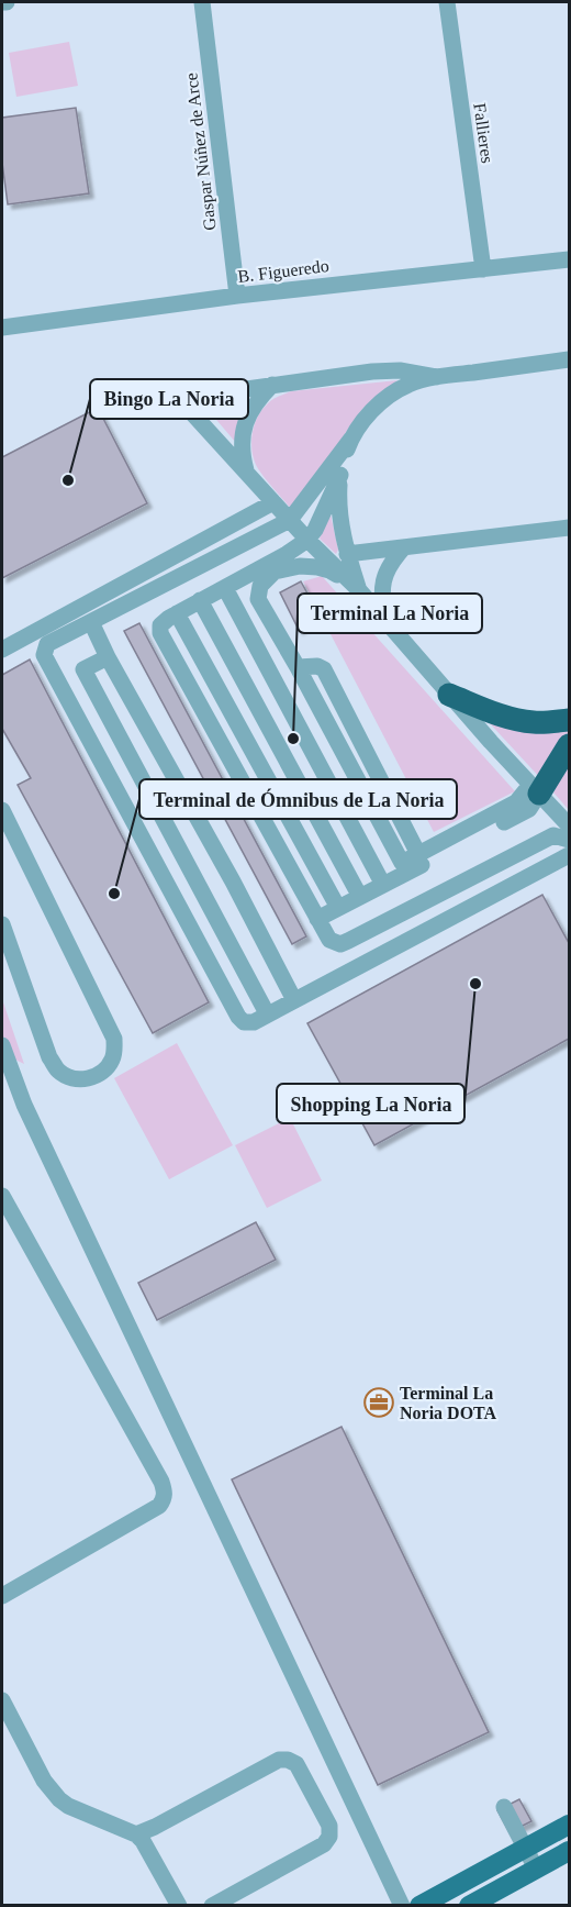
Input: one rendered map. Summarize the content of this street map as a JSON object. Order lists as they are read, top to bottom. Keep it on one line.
{"streets":{"street":["Fallieres","Gaspar Núñez de Arce","B. Figueredo"]},"crossings":[["Fallieres","B. Figueredo"],["Gaspar Núñez de Arce","B. Figueredo"]],"places":{"other":["Bingo La Noria","Terminal La Noria","Terminal de Ómnibus de La Noria","Shopping La Noria"],"office":["Terminal La Noria DOTA"]}}
